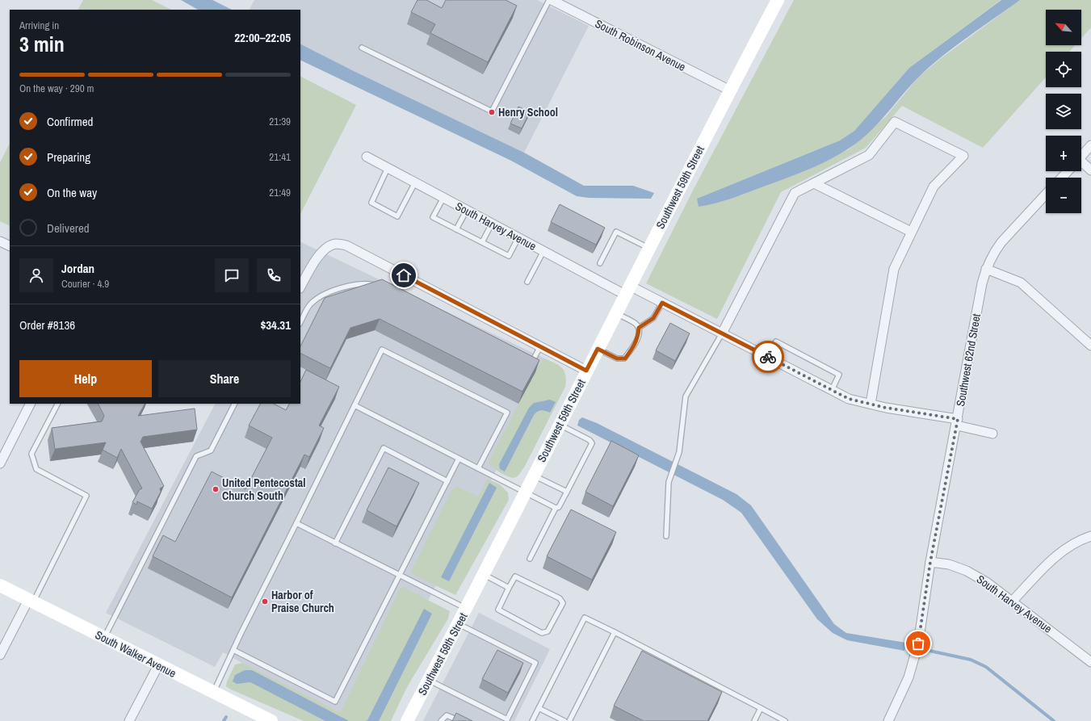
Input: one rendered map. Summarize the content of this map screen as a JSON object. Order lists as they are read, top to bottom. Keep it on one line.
{"streets":{"main road":["Southwest 59th Street","South Walker Avenue"],"street":["South Robinson Avenue","South Harvey Avenue","Southwest 62nd Street"]},"crossings":[["South Robinson Avenue","Southwest 59th Street"],["Southwest 59th Street","South Harvey Avenue"],["South Harvey Avenue","Southwest 62nd Street"]],"places":["Henry School","United Pentecostal Church South","Harbor of Praise Church"],"north":"top left","page":{"map_buttons":["+","−"],"heading":["3 min","Arriving in","22:00–22:05"],"panel":["Jordan","Courier · 4.9","Order #8136","$34.31"],"bar":"On the way · 290 m","list":[["Confirmed","21:39"],["Preparing","21:41"],["On the way","21:49"],"Delivered"],"buttons":["Help","Share"]}}
